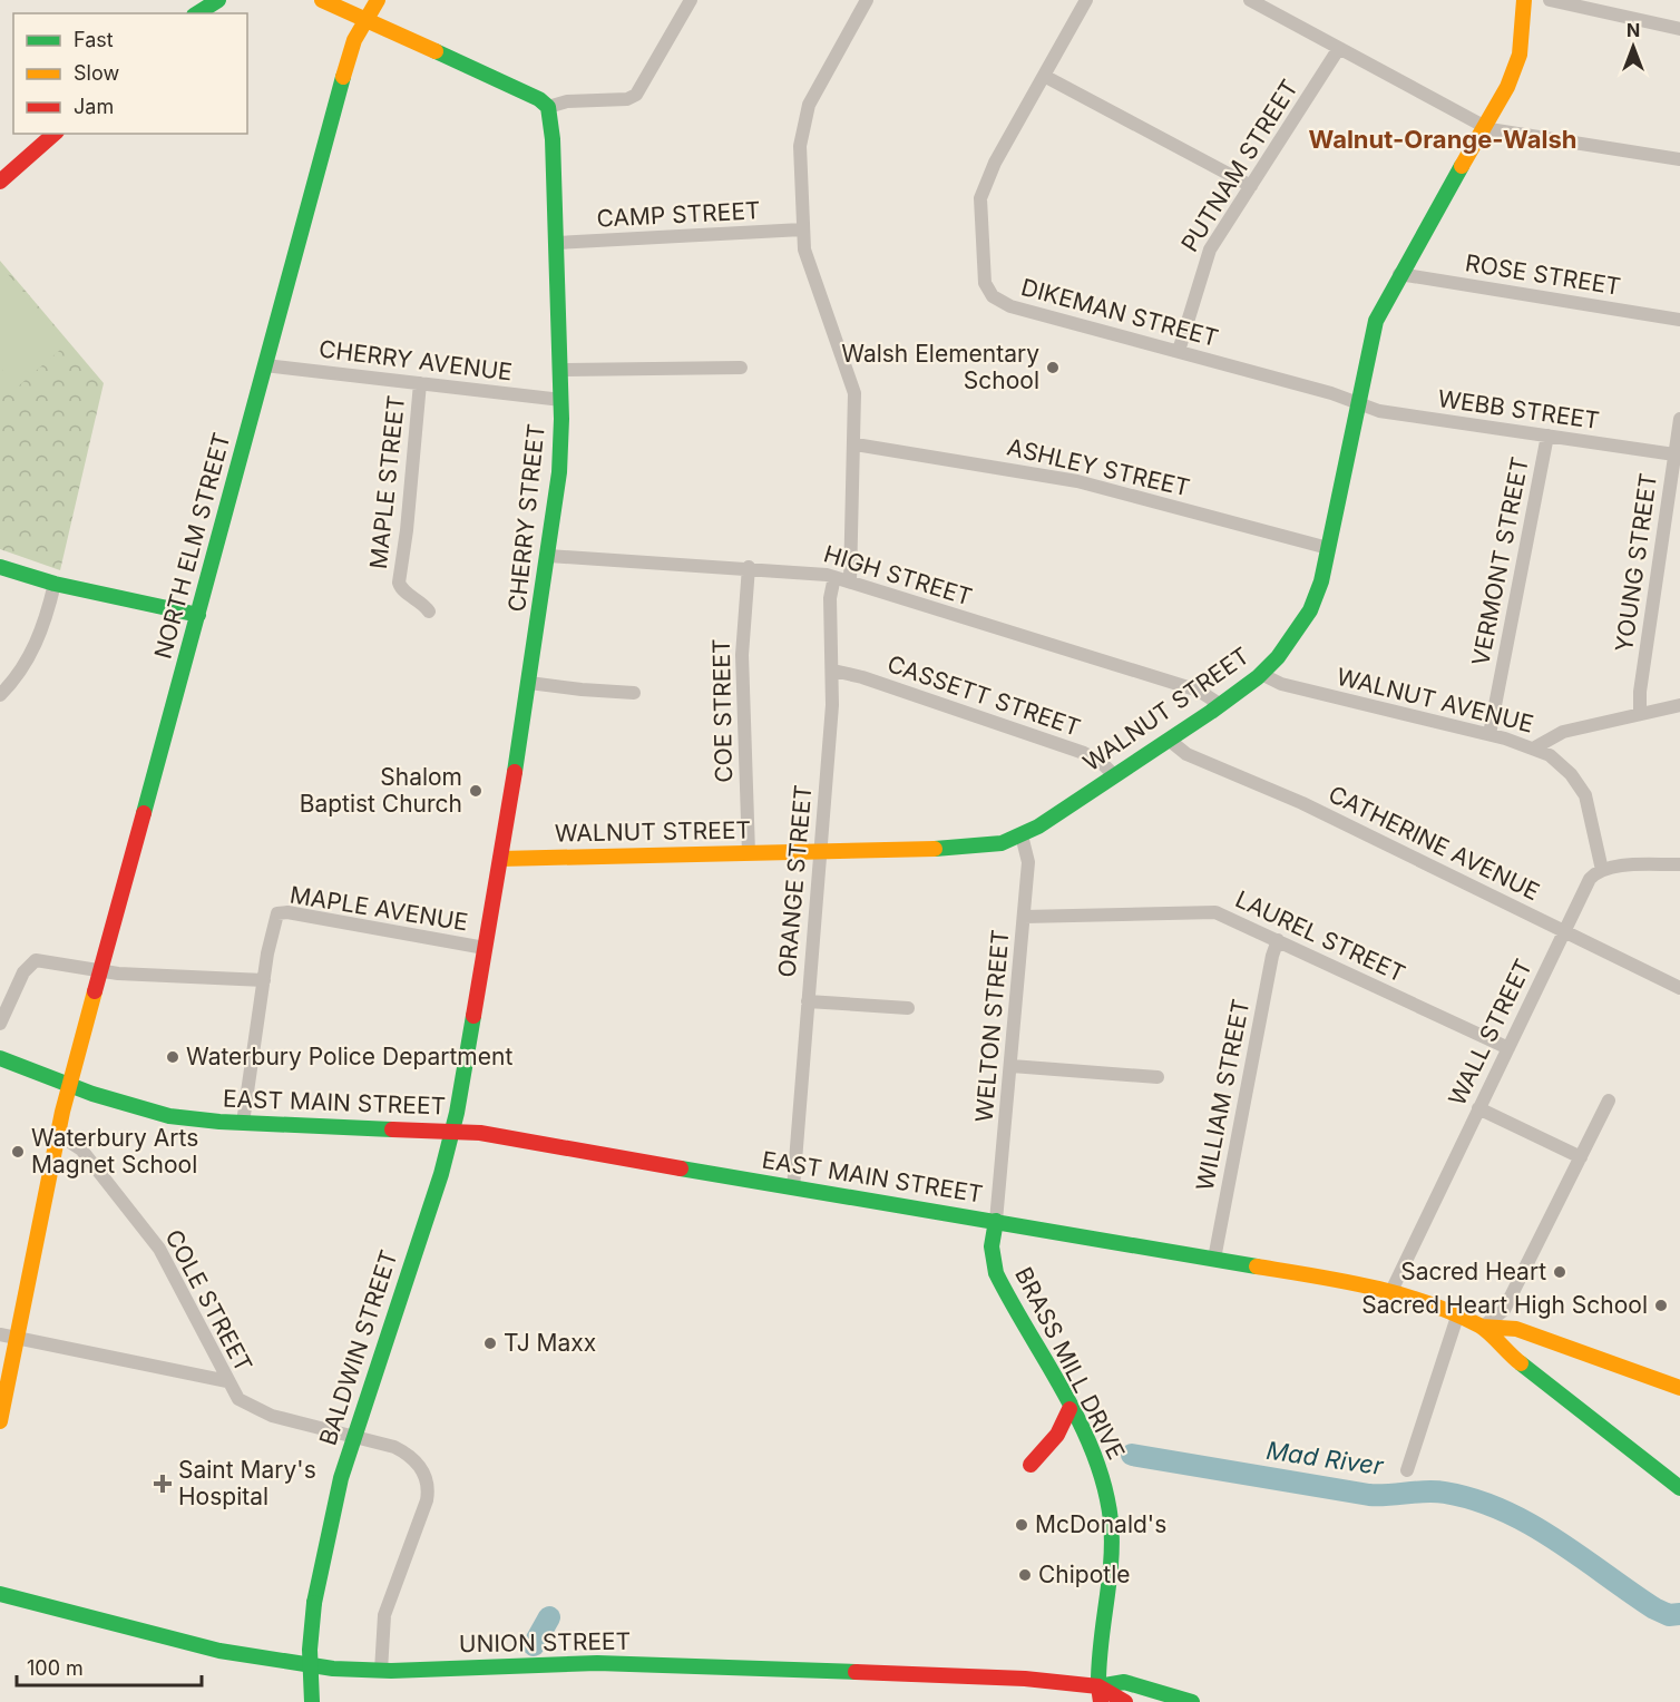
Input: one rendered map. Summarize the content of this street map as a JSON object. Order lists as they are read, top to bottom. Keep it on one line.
{"streets":{"main road":["CHERRY STREET","NORTH ELM STREET","WALNUT STREET","EAST MAIN STREET","BALDWIN STREET","BRASS MILL DRIVE","UNION STREET"],"street":["PUTNAM STREET","CAMP STREET","ROSE STREET","DIKEMAN STREET","CHERRY AVENUE","WEBB STREET","ASHLEY STREET","MAPLE STREET","VERMONT STREET","YOUNG STREET","HIGH STREET","CASSETT STREET","WALNUT AVENUE","COE STREET","CATHERINE AVENUE","ORANGE STREET","MAPLE AVENUE","LAUREL STREET","WELTON STREET","WALL STREET","WILLIAM STREET","COLE STREET"]},"crossings":[["PUTNAM STREET","DIKEMAN STREET"],["CAMP STREET","CHERRY STREET"],["ROSE STREET","WALNUT STREET"],["DIKEMAN STREET","WEBB STREET"],["DIKEMAN STREET","WALNUT STREET"],["CHERRY AVENUE","MAPLE STREET"],["CHERRY AVENUE","CHERRY STREET"],["CHERRY AVENUE","NORTH ELM STREET"],["WEBB STREET","VERMONT STREET"],["WEBB STREET","YOUNG STREET"],["WEBB STREET","WALNUT STREET"],["ASHLEY STREET","WALNUT STREET"],["CHERRY STREET","HIGH STREET"],["CHERRY STREET","WALNUT STREET"],["CHERRY STREET","MAPLE AVENUE"],["CHERRY STREET","EAST MAIN STREET"],["CHERRY STREET","BALDWIN STREET"],["NORTH ELM STREET","EAST MAIN STREET"],["NORTH ELM STREET","COLE STREET"],["VERMONT STREET","WALNUT AVENUE"],["HIGH STREET","WALNUT STREET"],["HIGH STREET","COE STREET"],["HIGH STREET","ORANGE STREET"],["CASSETT STREET","WALNUT STREET"],["CASSETT STREET","ORANGE STREET"],["WALNUT AVENUE","WALNUT STREET"],["WALNUT AVENUE","WALL STREET"],["WALNUT STREET","COE STREET"],["WALNUT STREET","CATHERINE AVENUE"],["WALNUT STREET","ORANGE STREET"],["WALNUT STREET","WELTON STREET"],["CATHERINE AVENUE","WALL STREET"],["ORANGE STREET","EAST MAIN STREET"],["MAPLE AVENUE","EAST MAIN STREET"],["LAUREL STREET","WELTON STREET"],["LAUREL STREET","WALL STREET"],["LAUREL STREET","WILLIAM STREET"],["WELTON STREET","EAST MAIN STREET"],["WELTON STREET","BRASS MILL DRIVE"],["WALL STREET","EAST MAIN STREET"],["WILLIAM STREET","EAST MAIN STREET"],["EAST MAIN STREET","BALDWIN STREET"],["EAST MAIN STREET","BRASS MILL DRIVE"],["COLE STREET","BALDWIN STREET"],["COLE STREET","UNION STREET"],["BRASS MILL DRIVE","UNION STREET"]],"districts":["Walnut-Orange-Walsh"],"water":["Mad River"],"places":{"other":["Walsh Elementary School","Shalom Baptist Church","Waterbury Police Department","Waterbury Arts Magnet School","Sacred Heart","Sacred Heart High School","TJ Maxx","McDonald's","Chipotle"],"health":["Saint Mary's Hospital"]},"legend":["Fast","Slow","Jam"],"scale_bar":"100 m","north":"top"}
